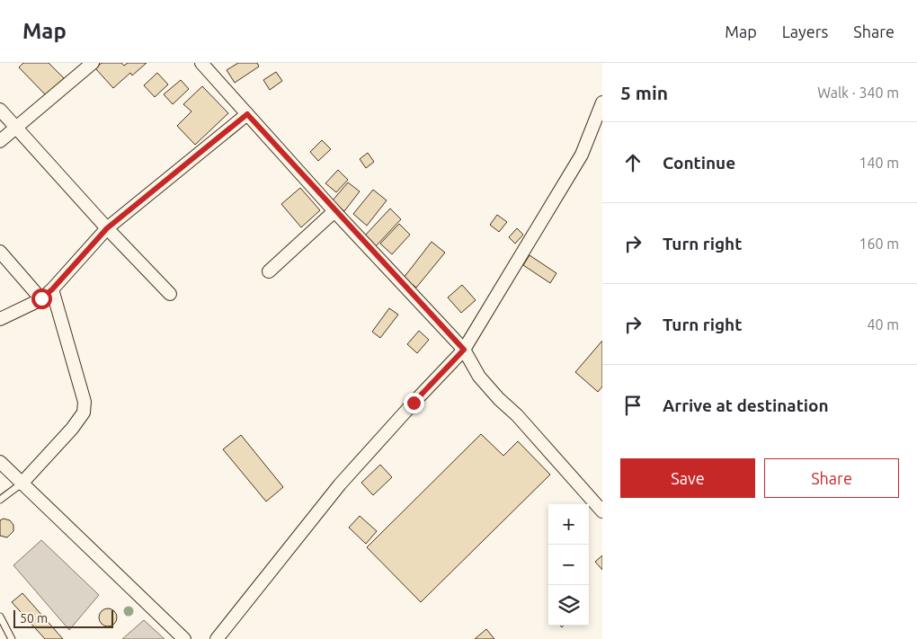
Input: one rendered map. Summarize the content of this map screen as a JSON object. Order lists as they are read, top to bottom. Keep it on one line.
{"scale_bar":"50 m","page":{"header":"Map","nav":["Map","Layers","Share"],"heading":["5 min","Walk · 340 m"],"list":[["Continue","140 m"],["Turn right","160 m"],["Turn right","40 m"],"Arrive at destination"],"buttons":["Save","Share"],"map_buttons":["+","−"],"scale":"50 m"}}
